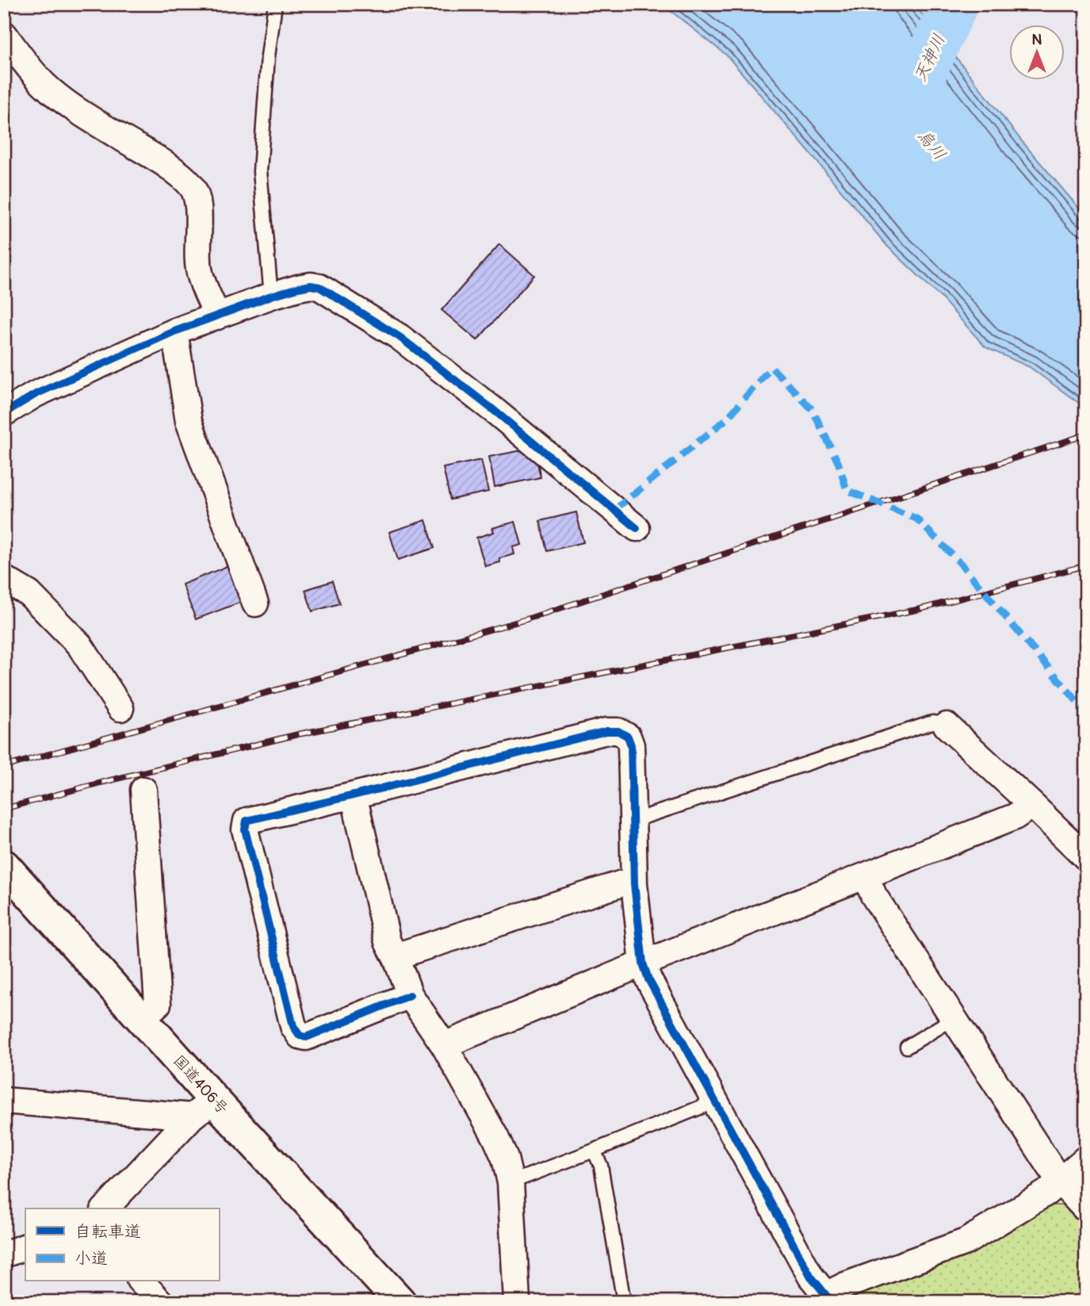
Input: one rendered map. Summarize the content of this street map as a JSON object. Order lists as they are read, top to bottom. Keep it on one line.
{"streets":{"highway":["国道406号"]},"water":["天神川","烏川"],"legend":["自転車道","小道"],"north":"top"}
